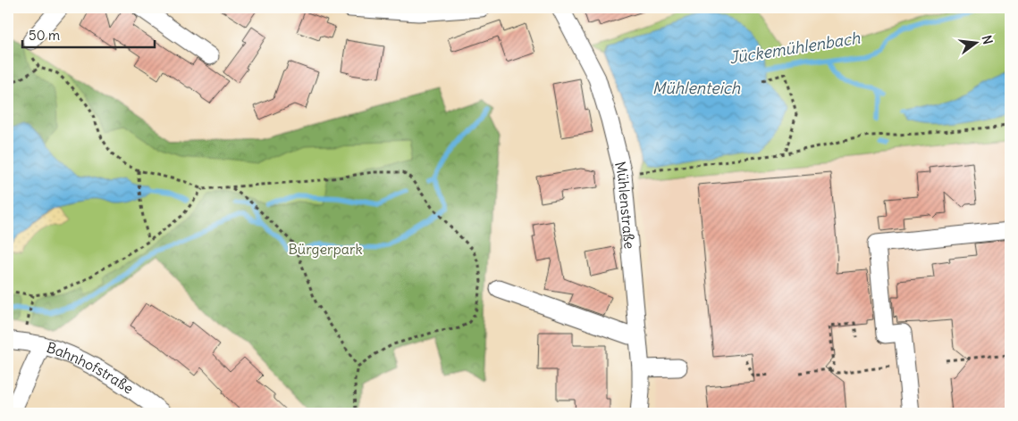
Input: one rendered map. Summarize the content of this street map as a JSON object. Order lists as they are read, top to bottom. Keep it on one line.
{"streets":{"street":["Mühlenstraße","Bahnhofstraße"]},"water":["Jückemühlenbach","Mühlenteich"],"parks":["Bürgerpark"],"scale_bar":"50 m","north":"right"}
